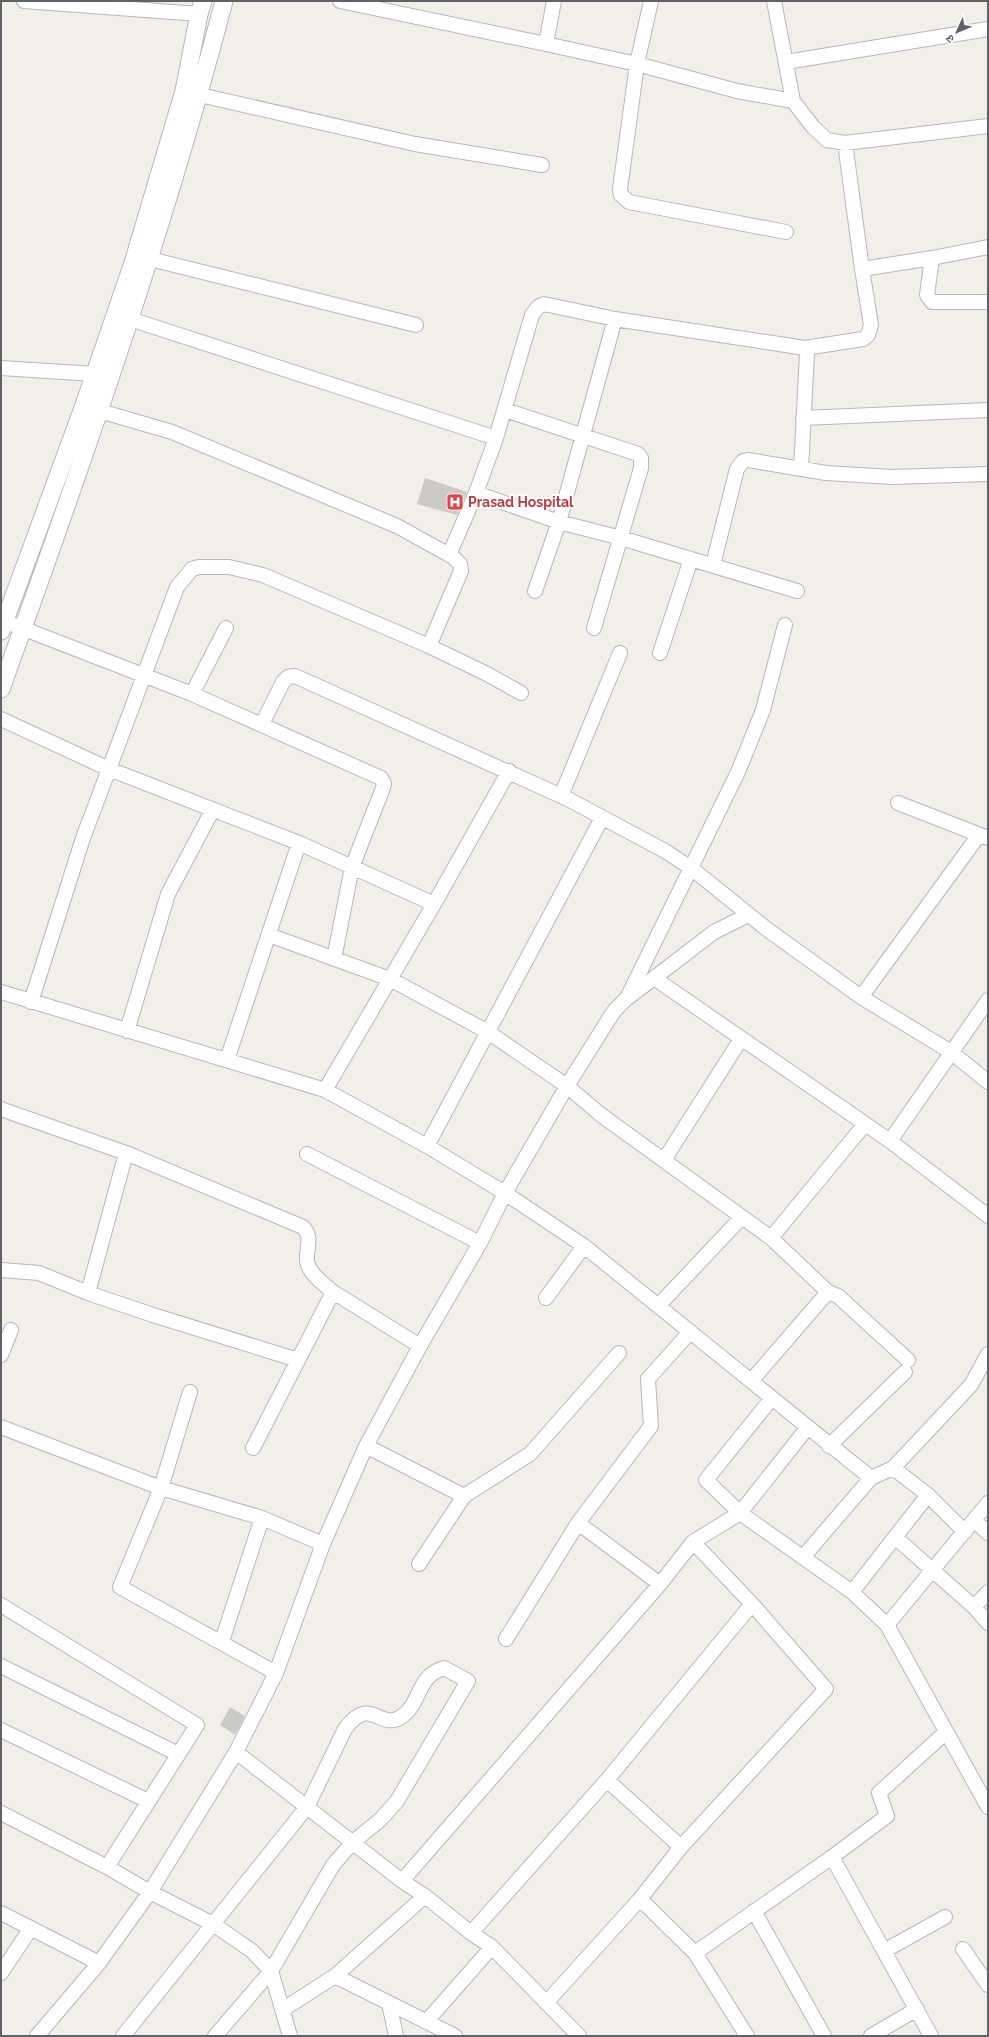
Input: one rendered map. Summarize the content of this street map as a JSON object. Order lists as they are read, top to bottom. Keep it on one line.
{"places":{"hospital":["Prasad Hospital"]},"north":"bottom left"}
